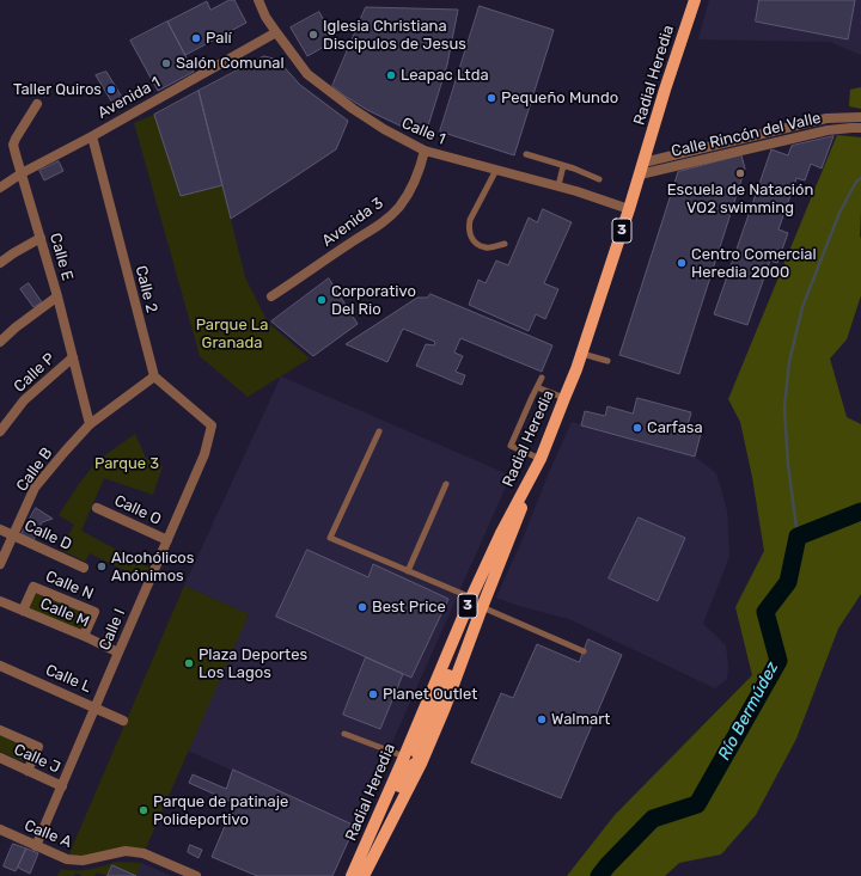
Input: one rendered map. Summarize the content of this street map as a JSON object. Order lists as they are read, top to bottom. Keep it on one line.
{"streets":{"main road":["Radial Heredia","3"],"street":["Avenida 1","Calle 1","Calle Rincón del Valle","Avenida 3","Calle E","Calle 2","Calle P","Calle B","Calle O","Calle D","Calle N","Calle M","Calle I","Calle L","Calle J","Calle A"]},"crossings":[["Radial Heredia","Calle 1"],["Radial Heredia","Calle Rincón del Valle"],["Avenida 1","Calle 1"],["Avenida 1","Calle E"],["Avenida 1","Calle 2"],["Calle 1","Avenida 3"],["Calle E","Calle P"],["Calle E","Calle B"],["Calle 2","Calle B"],["Calle 2","Calle I"],["Calle B","Calle D"],["Calle B","Calle I"],["Calle O","Calle I"],["Calle N","Calle M"],["Calle M","Calle I"],["Calle I","Calle L"],["Calle I","Calle J"],["Calle I","Calle A"]],"water":["Río Bermúdez"],"parks":["Parque La Granada","Parque 3"],"places":["Iglesia Christiana Discipulos de Jesus","Palí","Salón Comunal","Leapac Ltda","Taller Quiros","Pequeño Mundo","Escuela de Natación VO2 swimming","Centro Comercial Heredia 2000","Corporativo Del Rio","Carfasa","Alcohólicos Anónimos","Best Price","Plaza Deportes Los Lagos","Planet Outlet","Walmart","Parque de patinaje Polideportivo"]}
